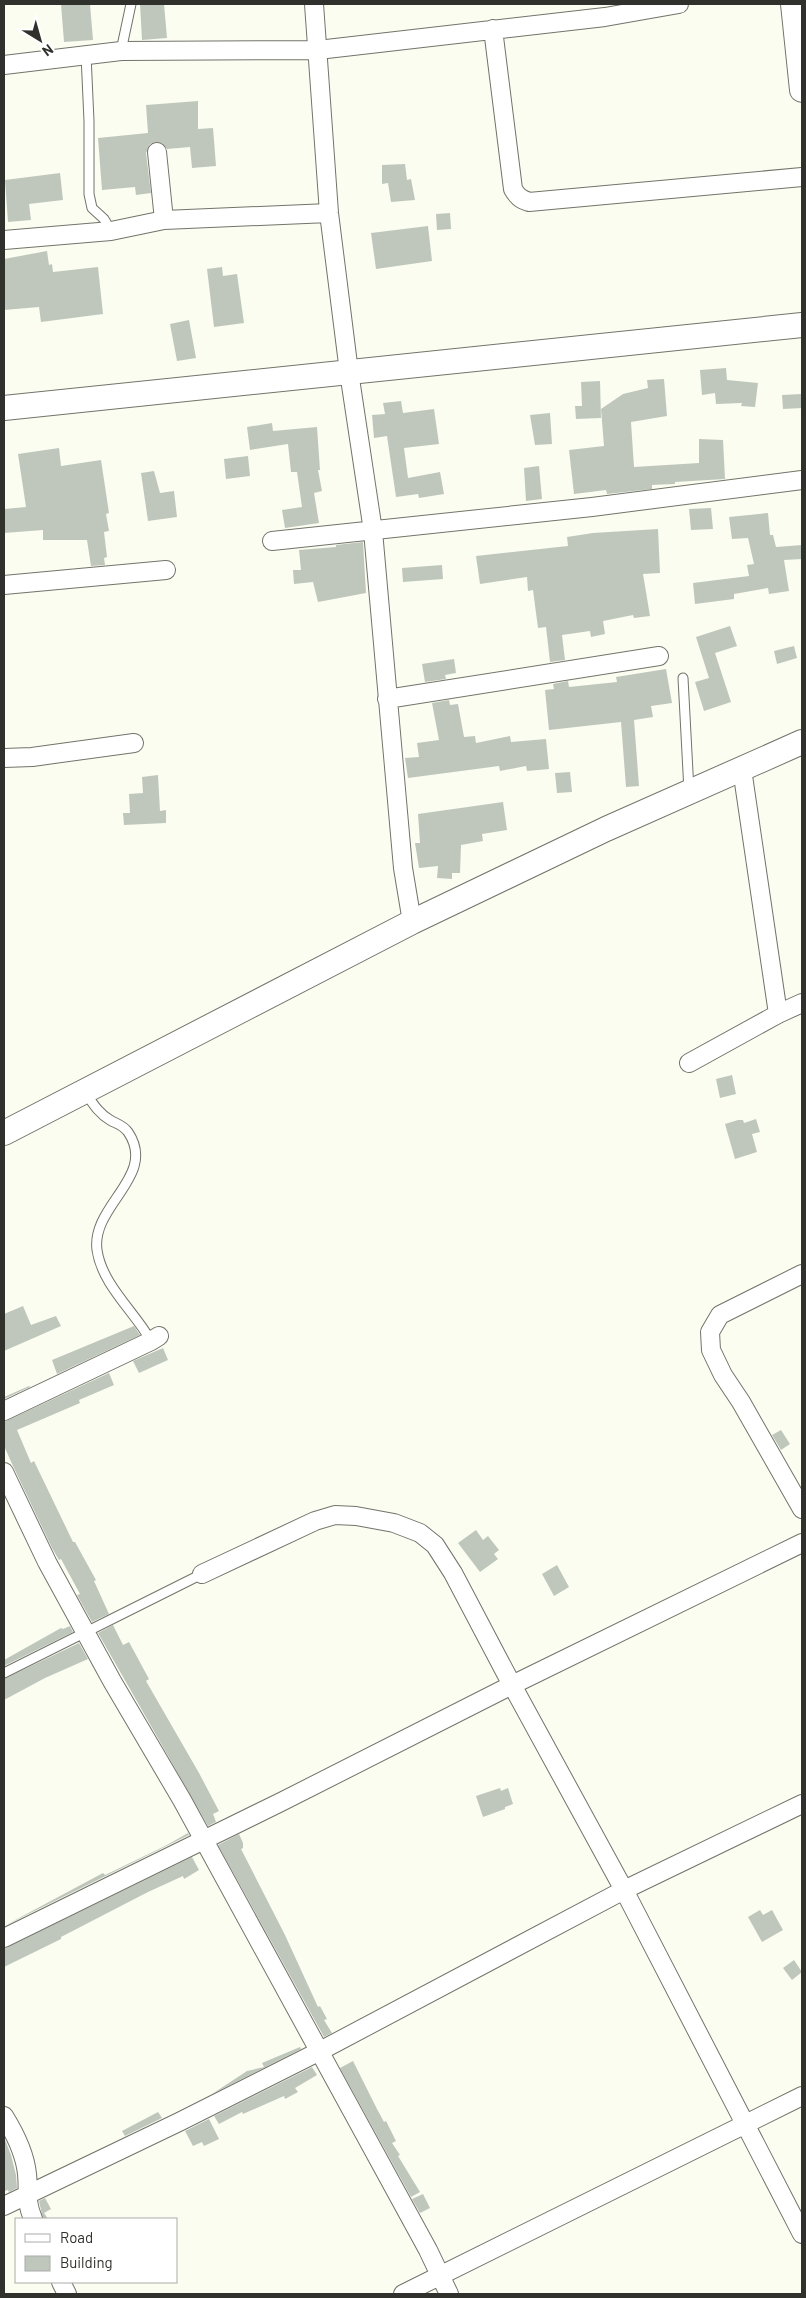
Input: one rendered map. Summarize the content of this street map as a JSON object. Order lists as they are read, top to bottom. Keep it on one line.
{"legend":["Road","Building"],"north":"bottom right"}
